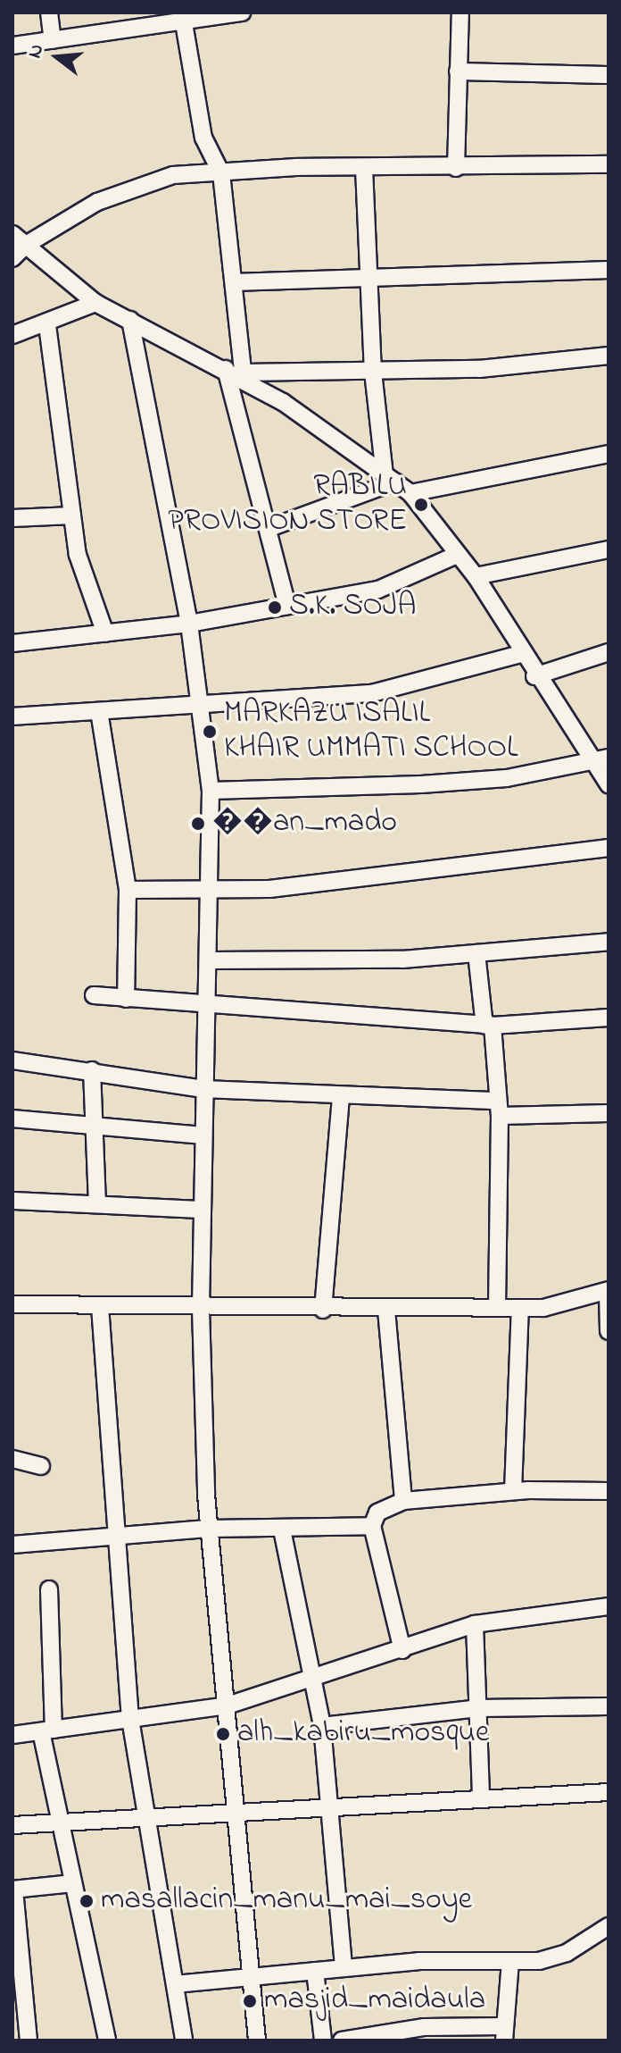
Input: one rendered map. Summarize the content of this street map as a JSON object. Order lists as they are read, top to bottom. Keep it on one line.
{"places":["RABILU PROVISION STORE","S.K. SOJA","MARKAZU ISALIL KHAIR UMMATI SCHOOL","��an_mado","alh_kabiru_mosque","masallacin_manu_mai_soye","masjid_maidaula"],"north":"left"}
